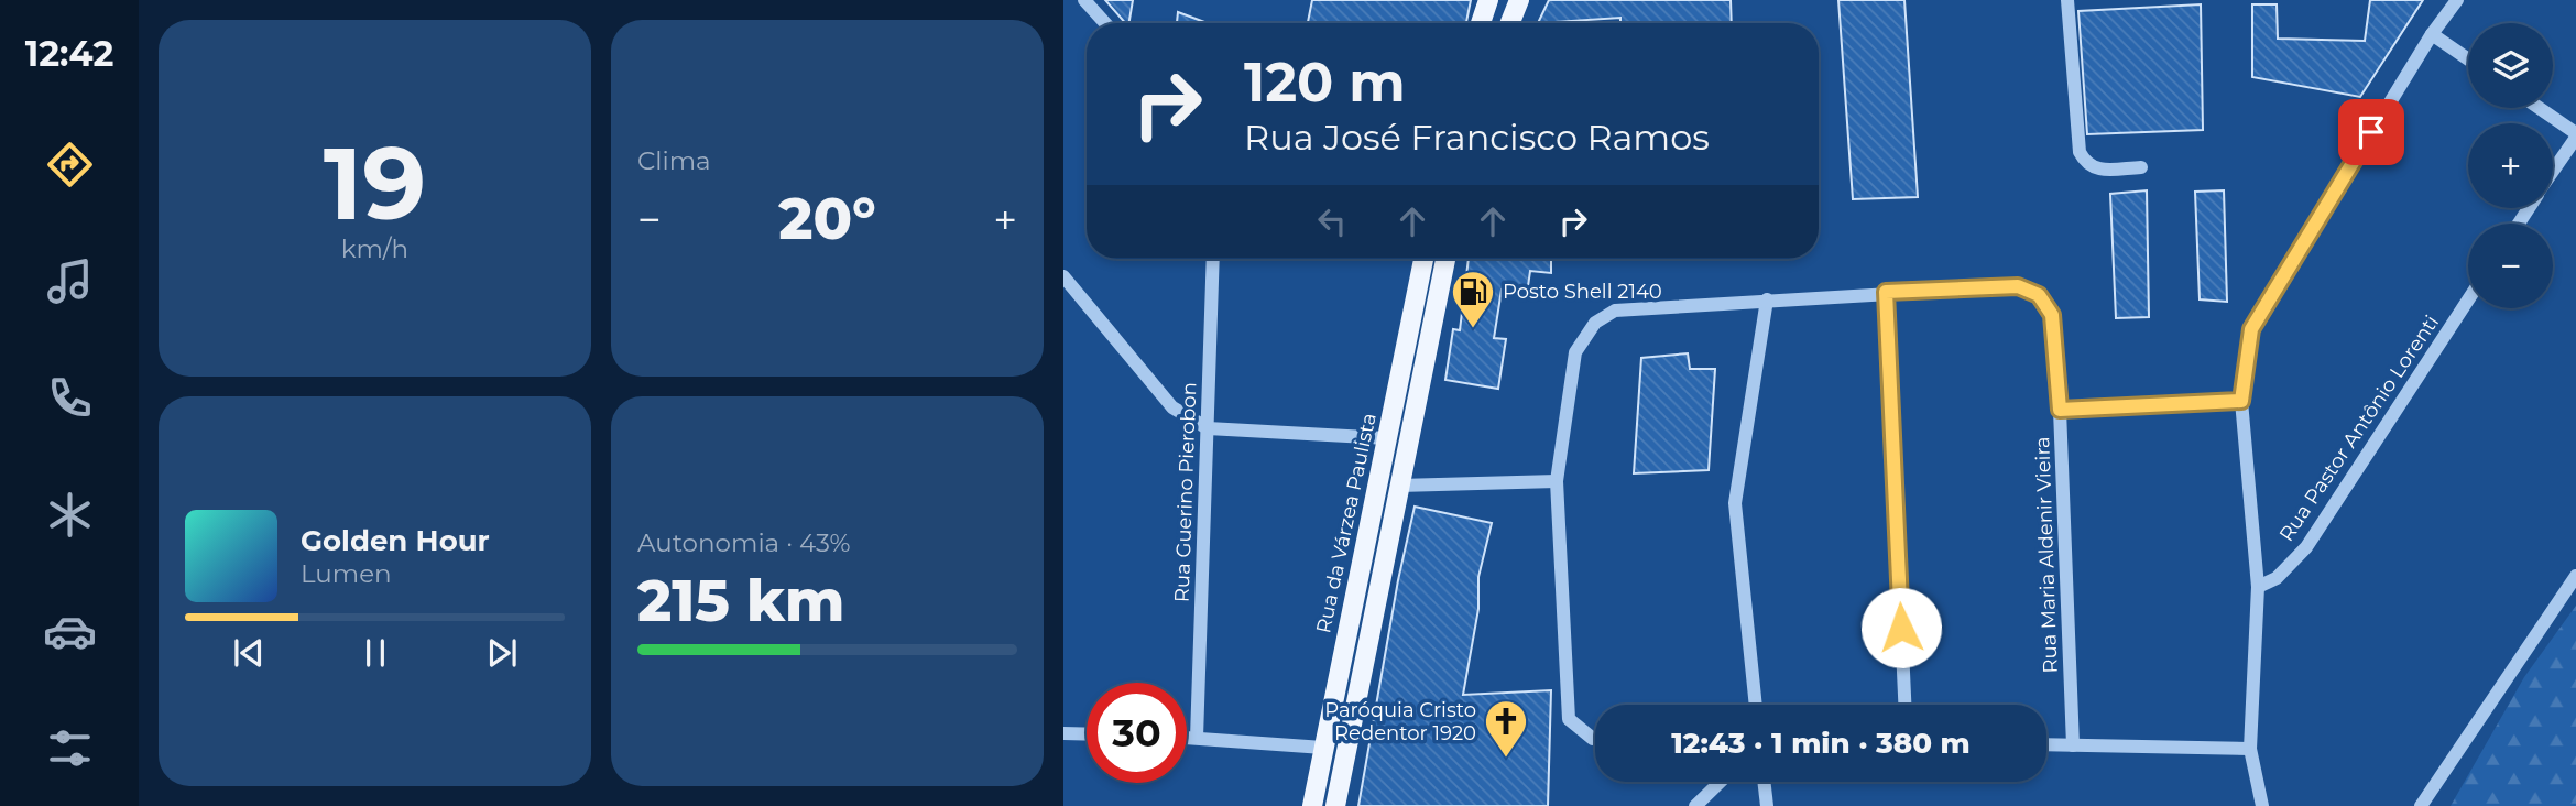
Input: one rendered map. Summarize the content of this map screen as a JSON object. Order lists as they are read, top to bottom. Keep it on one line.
{"streets":{"main road":["Rua da Várzea Paulista"],"street":["Rua Pastor Antônio Lorenti","Rua Guerino Pierobon","Rua Maria Aldenir Vieira"]},"places":{"fuel station":["Posto Shell 2140"],"church":["Paróquia Cristo Redentor 1920"]},"page":{"tabs":"12:42","tile":[["19","km/h"],"Clima",["Autonomia · 43%","215 km"]],"map_buttons":["+","−"],"turn":["120 m","Rua José Francisco Ramos"],"heat":["−","20°","+"],"song":["Golden Hour","Lumen"],"limit":"30","trip":"12:43 · 1 min · 380 m"}}
